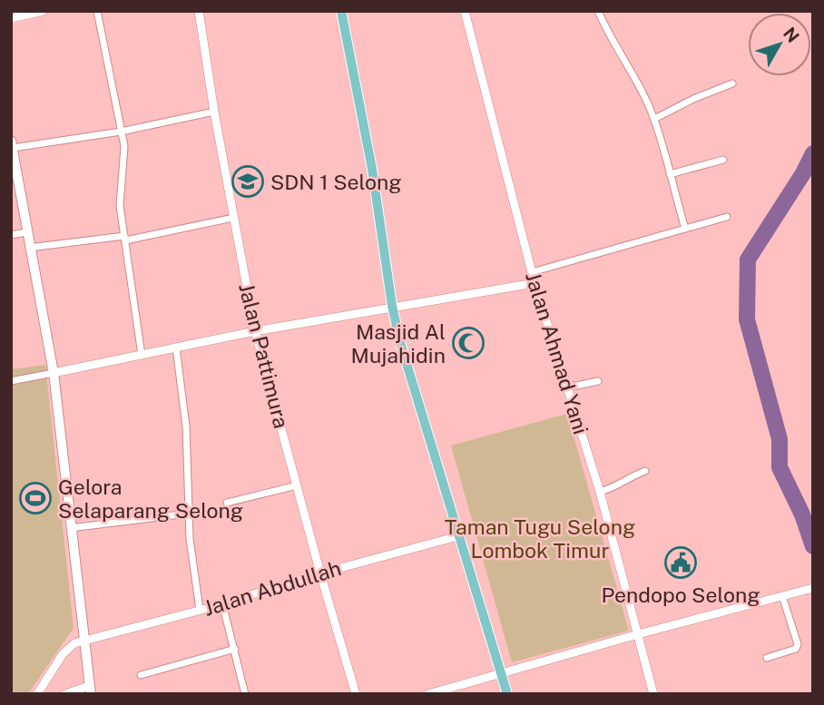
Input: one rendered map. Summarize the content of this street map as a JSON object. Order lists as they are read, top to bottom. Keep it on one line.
{"streets":{"street":["Jalan Ahmad Yani","Jalan Pattimura","Jalan Abdullah"]},"crossings":[["Jalan Pattimura","Jalan Abdullah"]],"parks":["Taman Tugu Selong Lombok Timur"],"places":{"school or university":["SDN 1 Selong"],"mosque":["Masjid Al Mujahidin"],"sports":["Gelora Selaparang Selong"],"public building":["Pendopo Selong"]},"north":"top right"}
